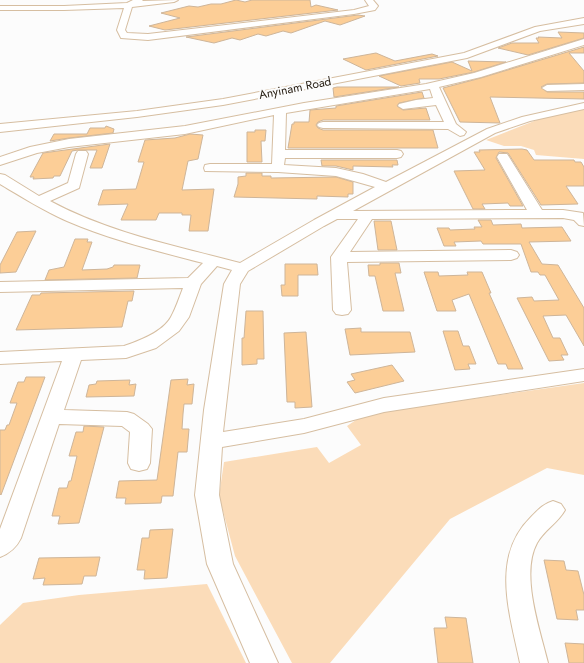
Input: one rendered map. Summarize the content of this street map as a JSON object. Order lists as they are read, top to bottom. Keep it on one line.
{"streets":{"street":["Anyinam Road"]}}
